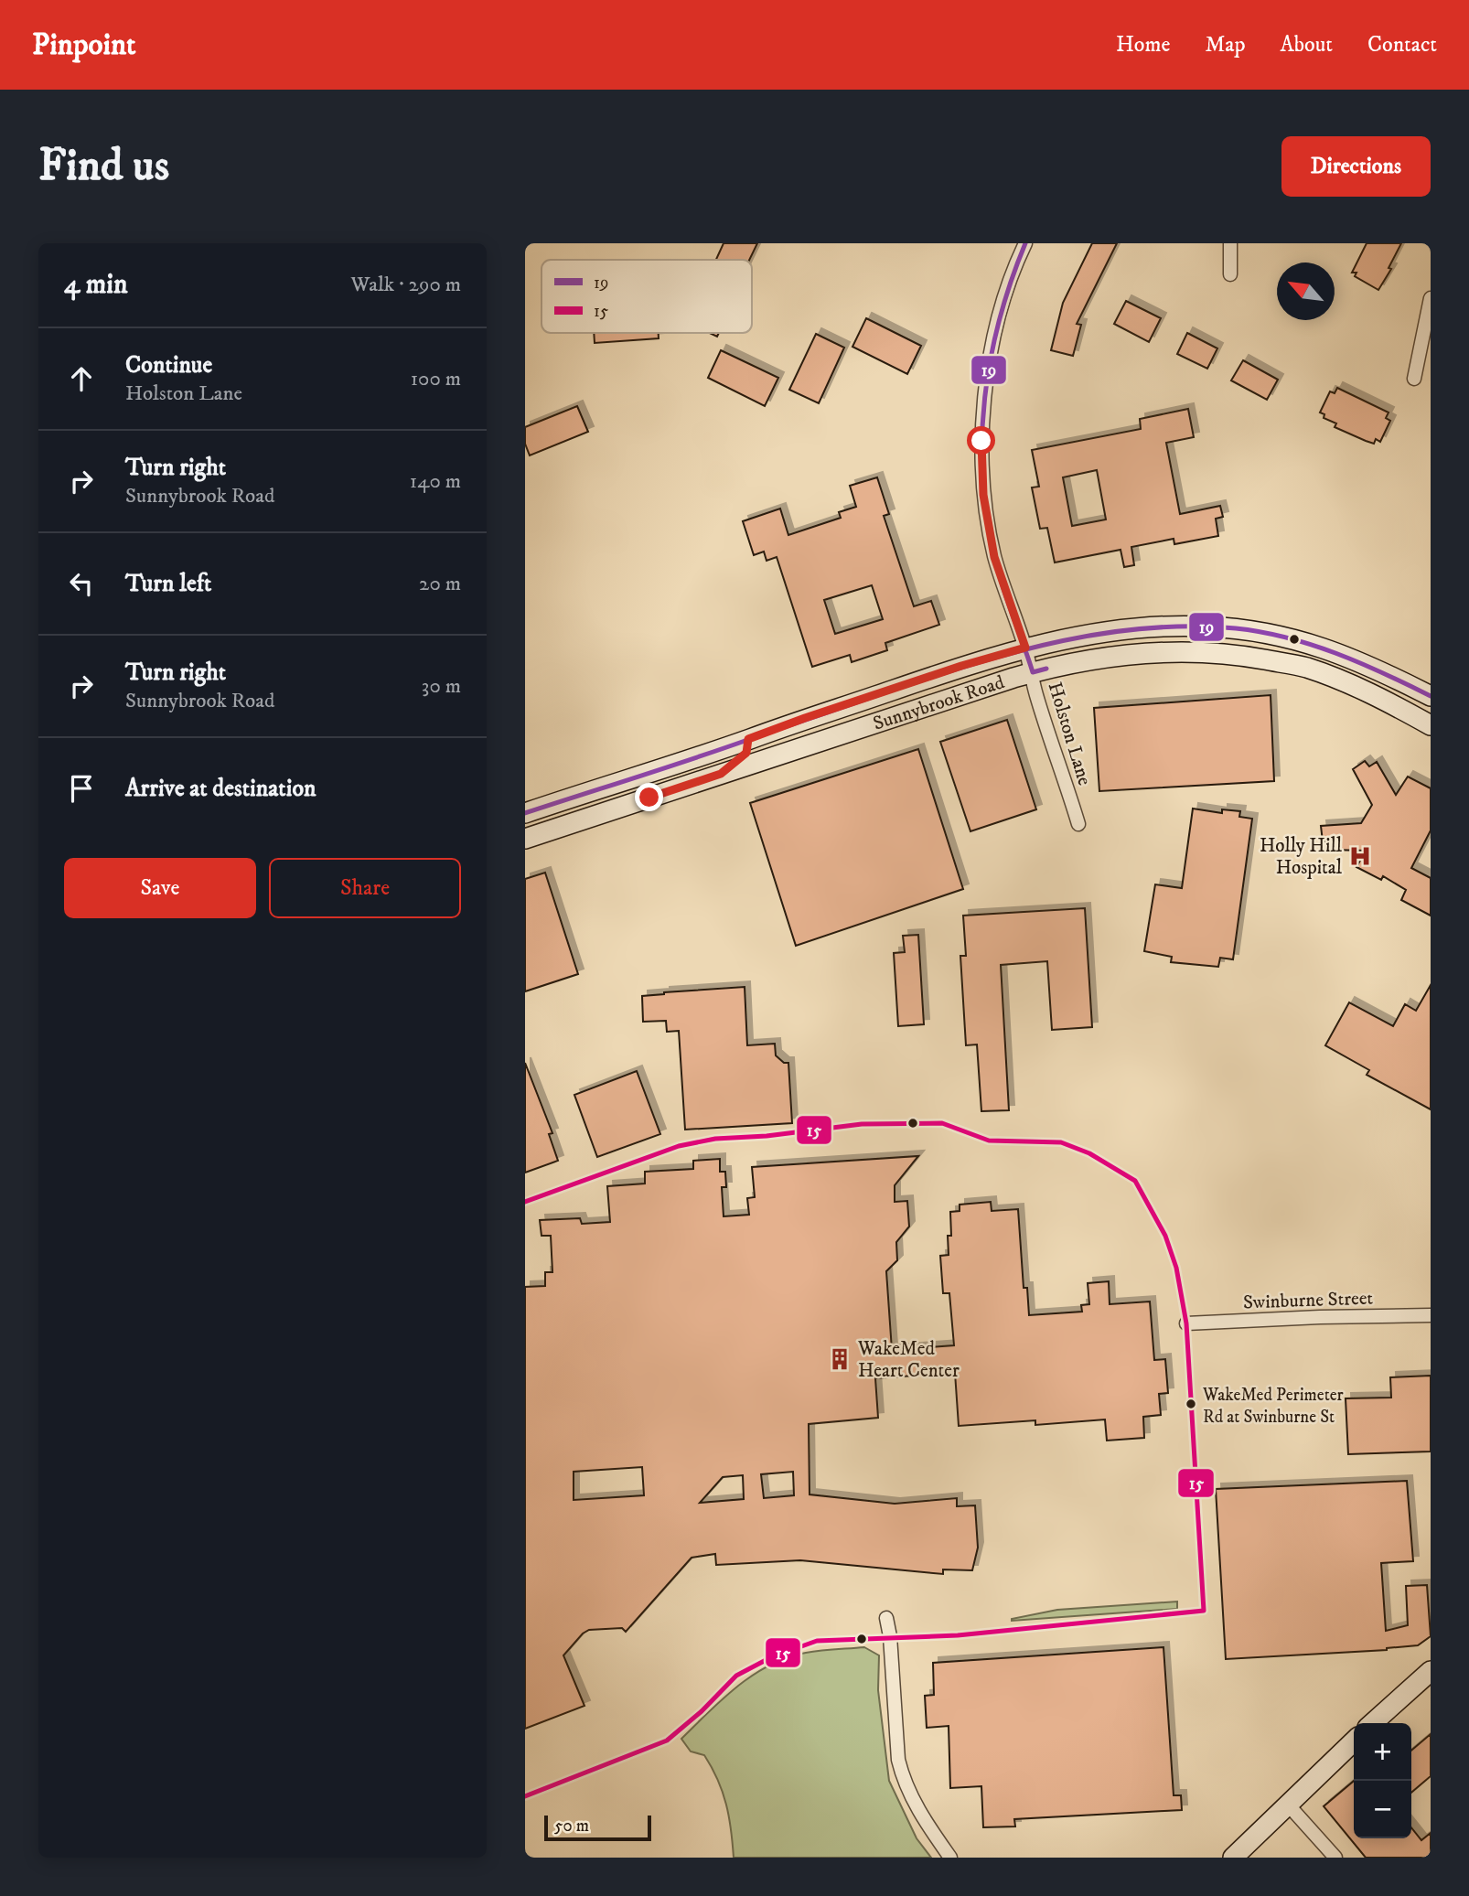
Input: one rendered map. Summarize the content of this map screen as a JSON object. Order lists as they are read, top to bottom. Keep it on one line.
{"streets":{"main road":["Sunnybrook Road"],"street":["Holston Lane","Swinburne Street"]},"crossings":[["Sunnybrook Road","Holston Lane"]],"places":{"hospital":["Holly Hill Hospital"],"building":["WakeMed Heart Center"],"other":["WakeMed Perimeter Rd at Swinburne St"]},"lines":["transit line 19","transit line 15"],"legend":["19","15"],"scale_bar":"50 m","north":"top left","page":{"header":"Pinpoint","nav":["Home","Map","About","Contact"],"buttons":["Directions",["Save","Share"]],"title":"Find us","heading":["4 min","Walk · 290 m"],"list":[["Continue","Holston Lane","100 m"],["Turn right","Sunnybrook Road","140 m"],["Turn left","20 m"],["Turn right","Sunnybrook Road","30 m"],"Arrive at destination"],"map_buttons":["+","−"],"scale":"50 m"}}
